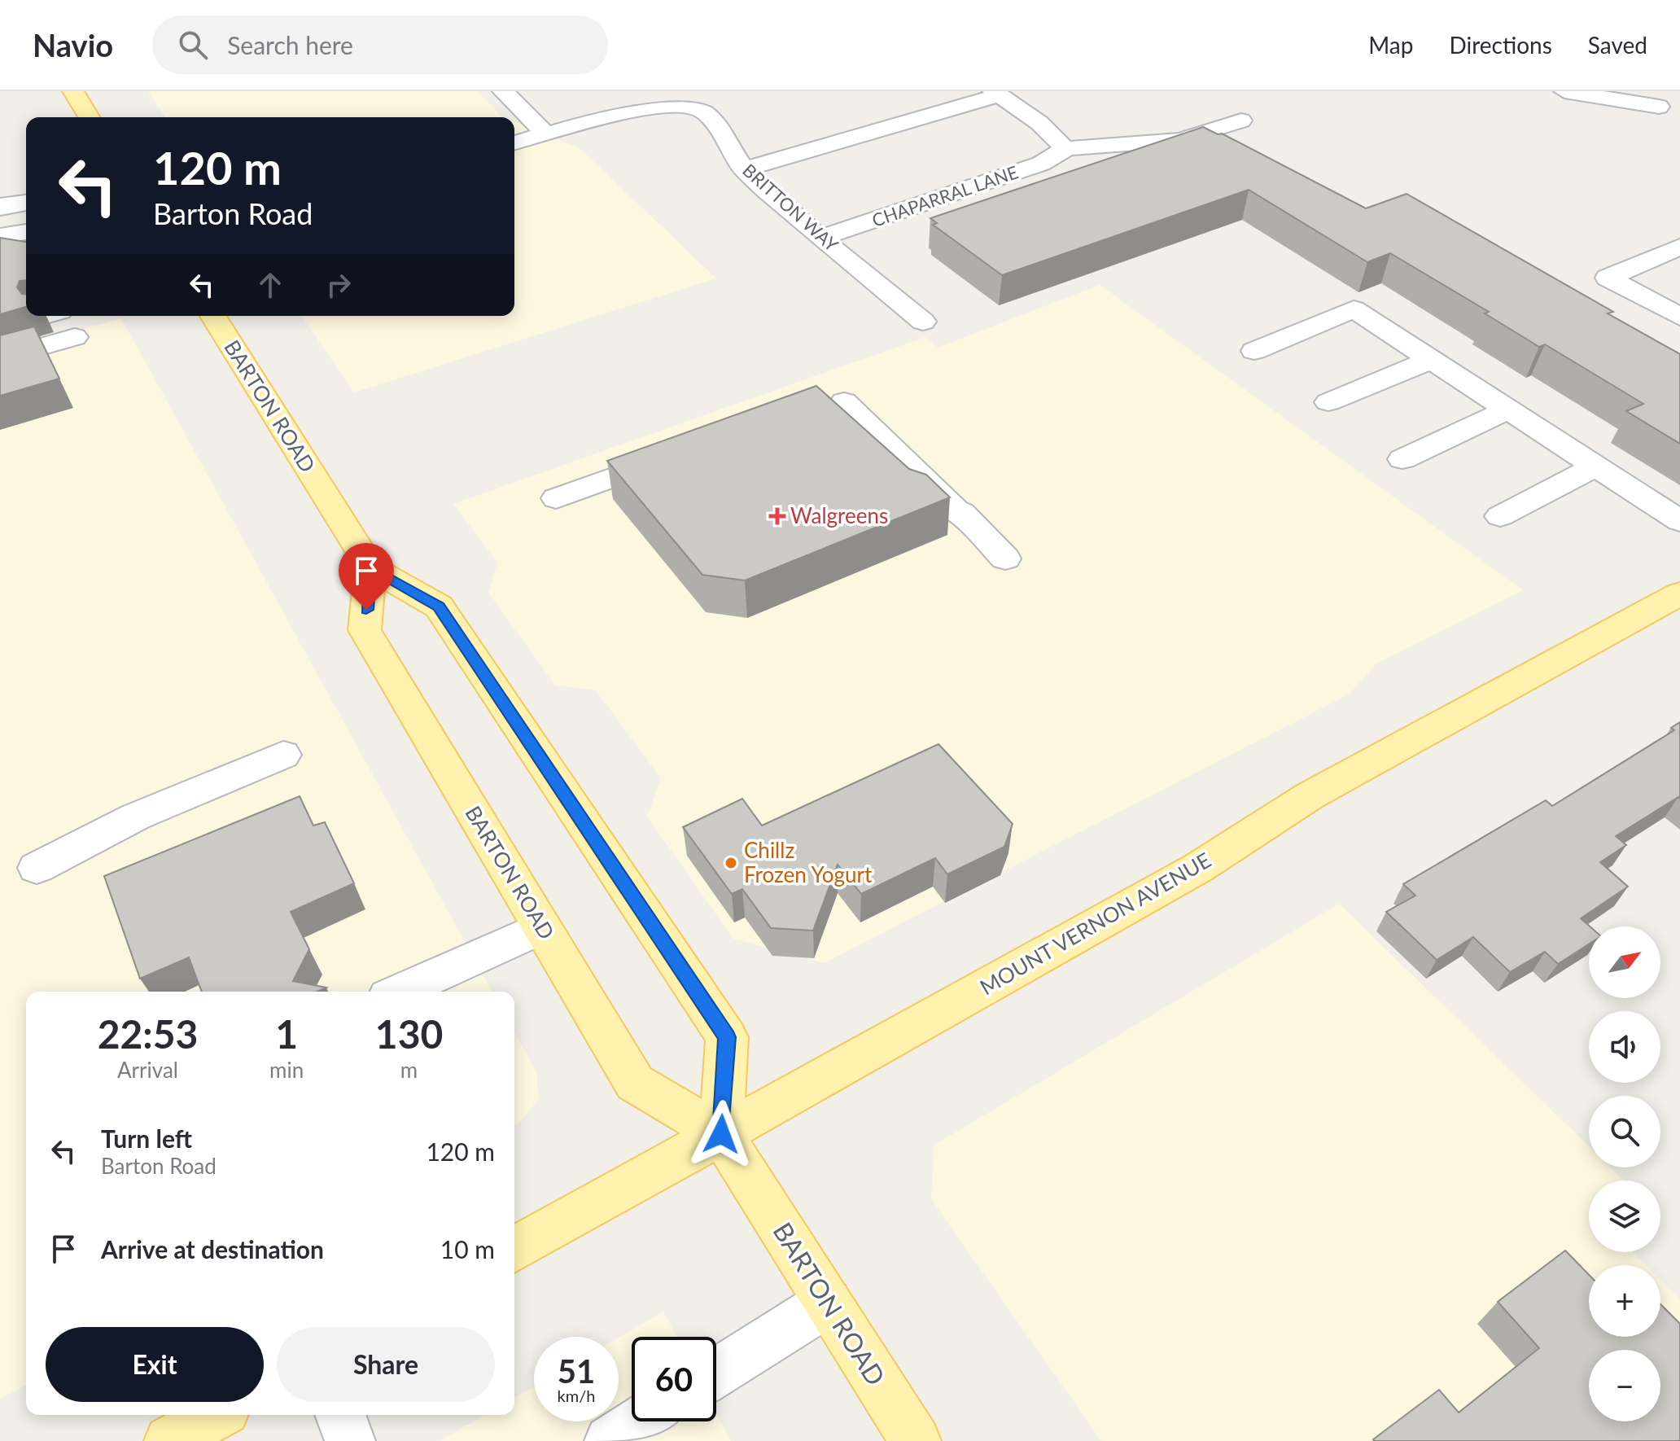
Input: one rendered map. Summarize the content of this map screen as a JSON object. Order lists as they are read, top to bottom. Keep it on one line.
{"streets":{"main road":["BARTON ROAD","MOUNT VERNON AVENUE"],"street":["CHAPARRAL LANE","BRITTON WAY"]},"crossings":[["CHAPARRAL LANE","BRITTON WAY"],["BARTON ROAD","MOUNT VERNON AVENUE"]],"places":{"health":["Walgreens"],"other":["Chillz Frozen Yogurt"]},"north":"top right","page":{"header":"Navio","search":"Search here","nav":["Map","Directions","Saved"],"turn":["120 m","Barton Road"],"map_buttons":["+","−"],"eta":["22:53","Arrival","1","min","130","m"],"list":[{"name":"Turn left","note":"Barton Road","value":"120 m"},{"name":"Arrive at destination","value":"10 m"}],"buttons":["Exit","Share"],"speed":"51 km/h","limit":"60"}}
